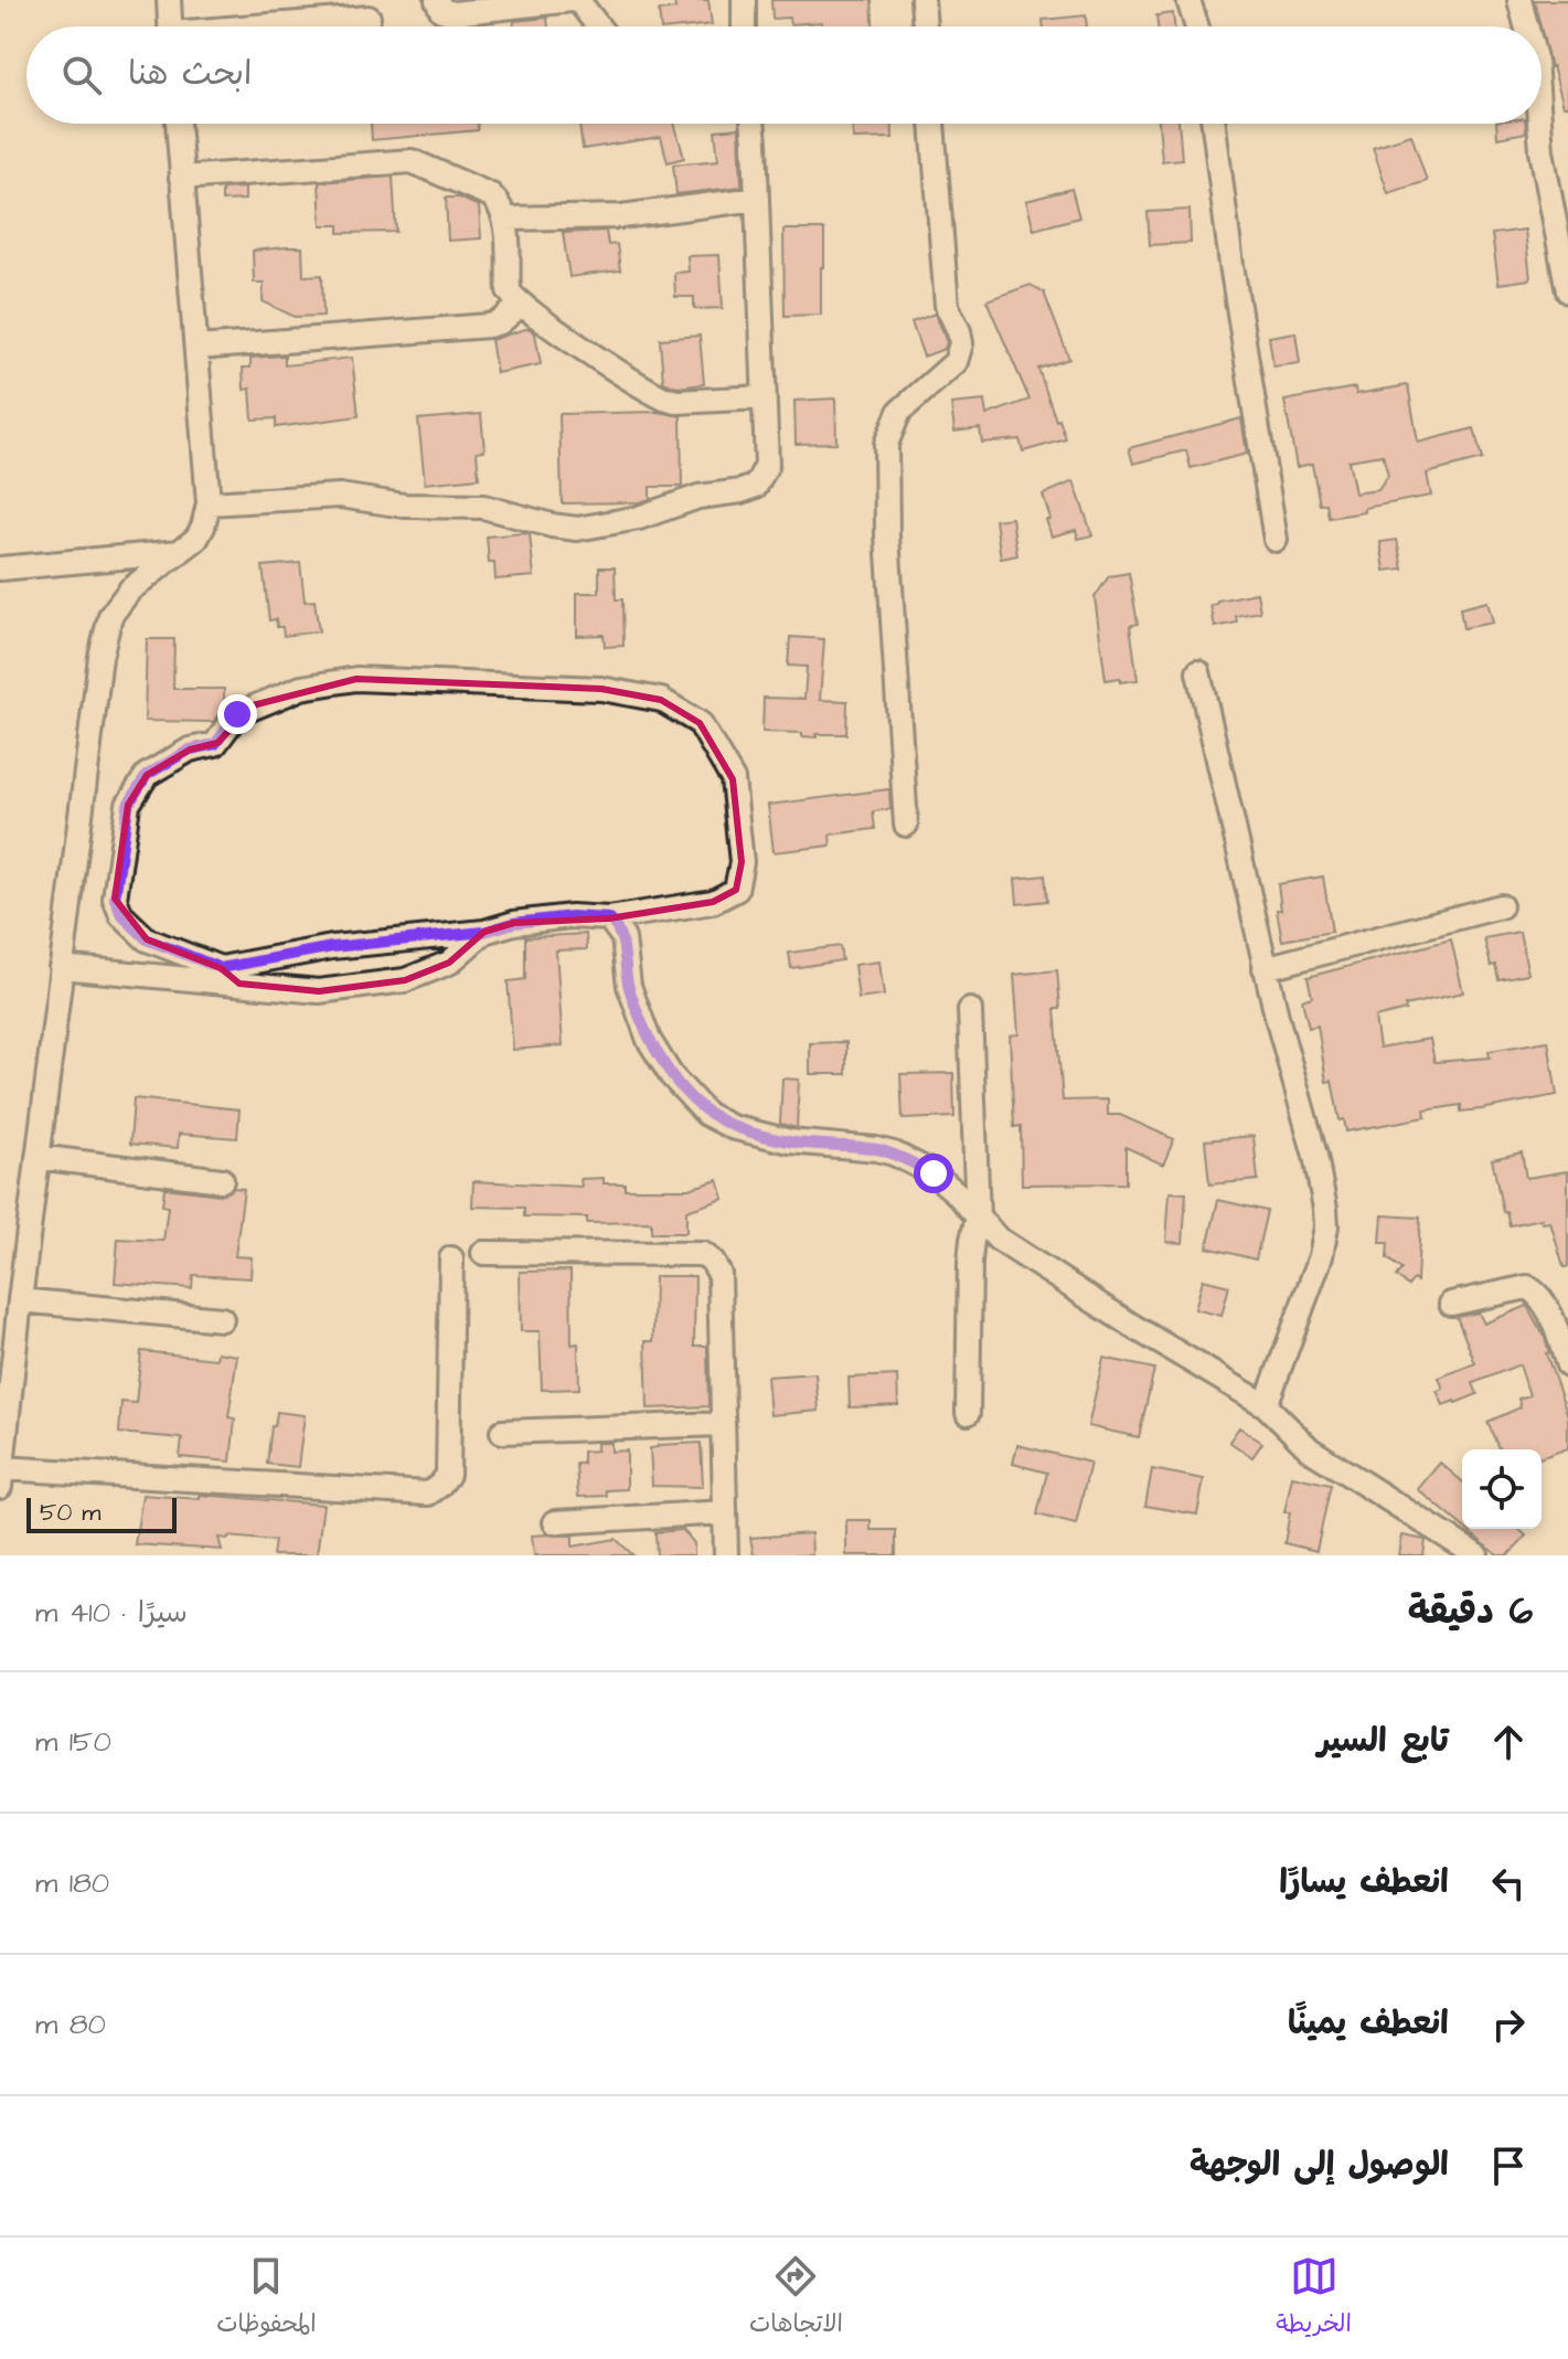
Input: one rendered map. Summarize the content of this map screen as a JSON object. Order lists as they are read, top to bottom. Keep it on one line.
{"scale_bar":"50 m","page":{"search":"ابحث هنا","scale":"50 m","heading":["6 دقيقة","سيرًا · 410 m"],"list":[["تابع السير","150 m"],["انعطف يسارًا","180 m"],["انعطف يمينًا","80 m"],"الوصول إلى الوجهة"],"nav":["الخريطة","الاتجاهات","المحفوظات"]}}
